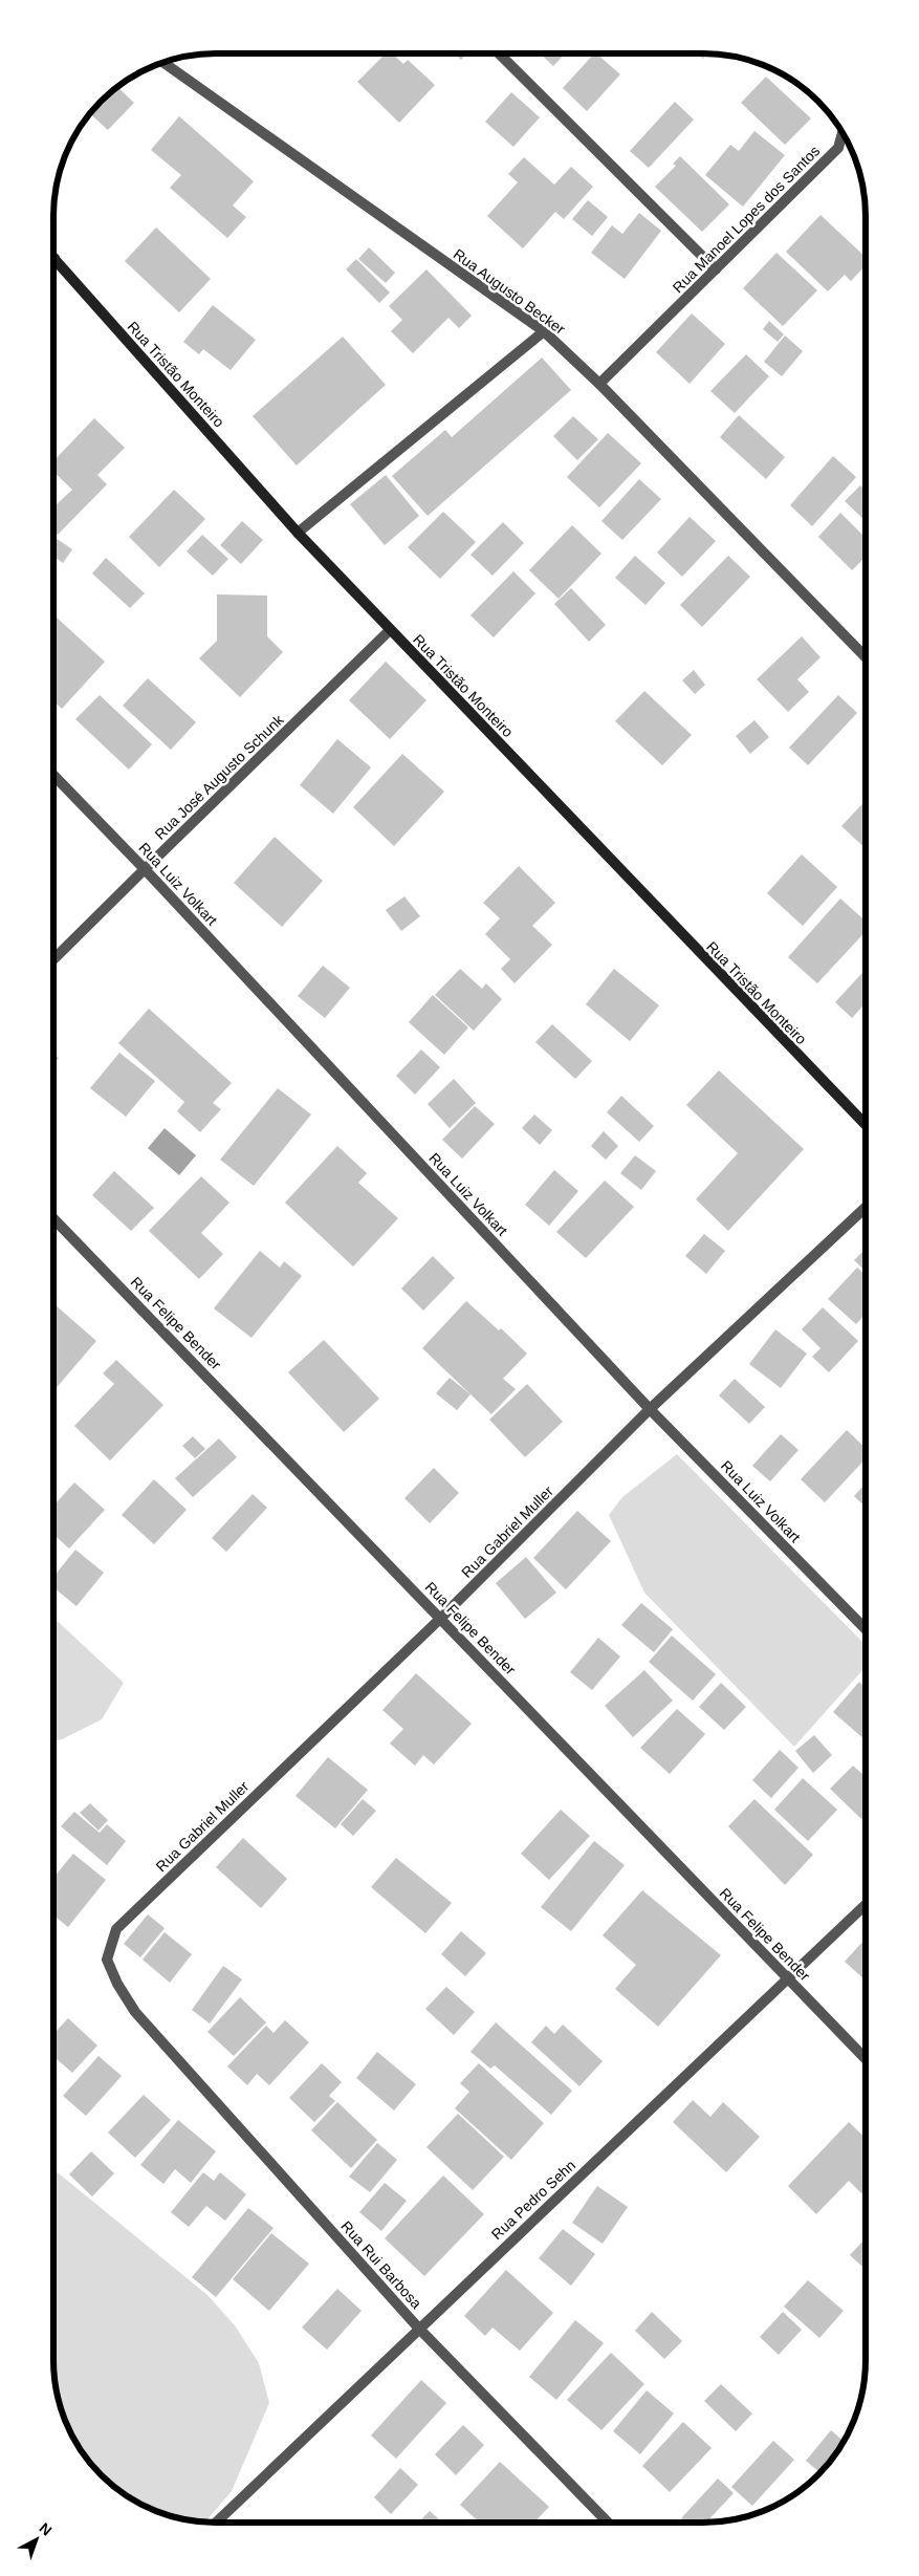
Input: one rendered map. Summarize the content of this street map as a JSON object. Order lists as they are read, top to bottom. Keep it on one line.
{"streets":{"main road":["Rua Tristão Monteiro"],"street":["Rua Manoel Lopes dos Santos","Rua Augusto Becker","Rua José Augusto Schunk","Rua Luiz Volkart","Rua Felipe Bender","Rua Gabriel Muller","Rua Pedro Sehn","Rua Rui Barbosa"]},"crossings":[["Rua Manoel Lopes dos Santos","Rua Augusto Becker"],["Rua Tristão Monteiro","Rua José Augusto Schunk"],["Rua José Augusto Schunk","Rua Luiz Volkart"],["Rua Luiz Volkart","Rua Gabriel Muller"],["Rua Felipe Bender","Rua Gabriel Muller"],["Rua Felipe Bender","Rua Pedro Sehn"],["Rua Gabriel Muller","Rua Rui Barbosa"],["Rua Pedro Sehn","Rua Rui Barbosa"]],"north":"top right"}
